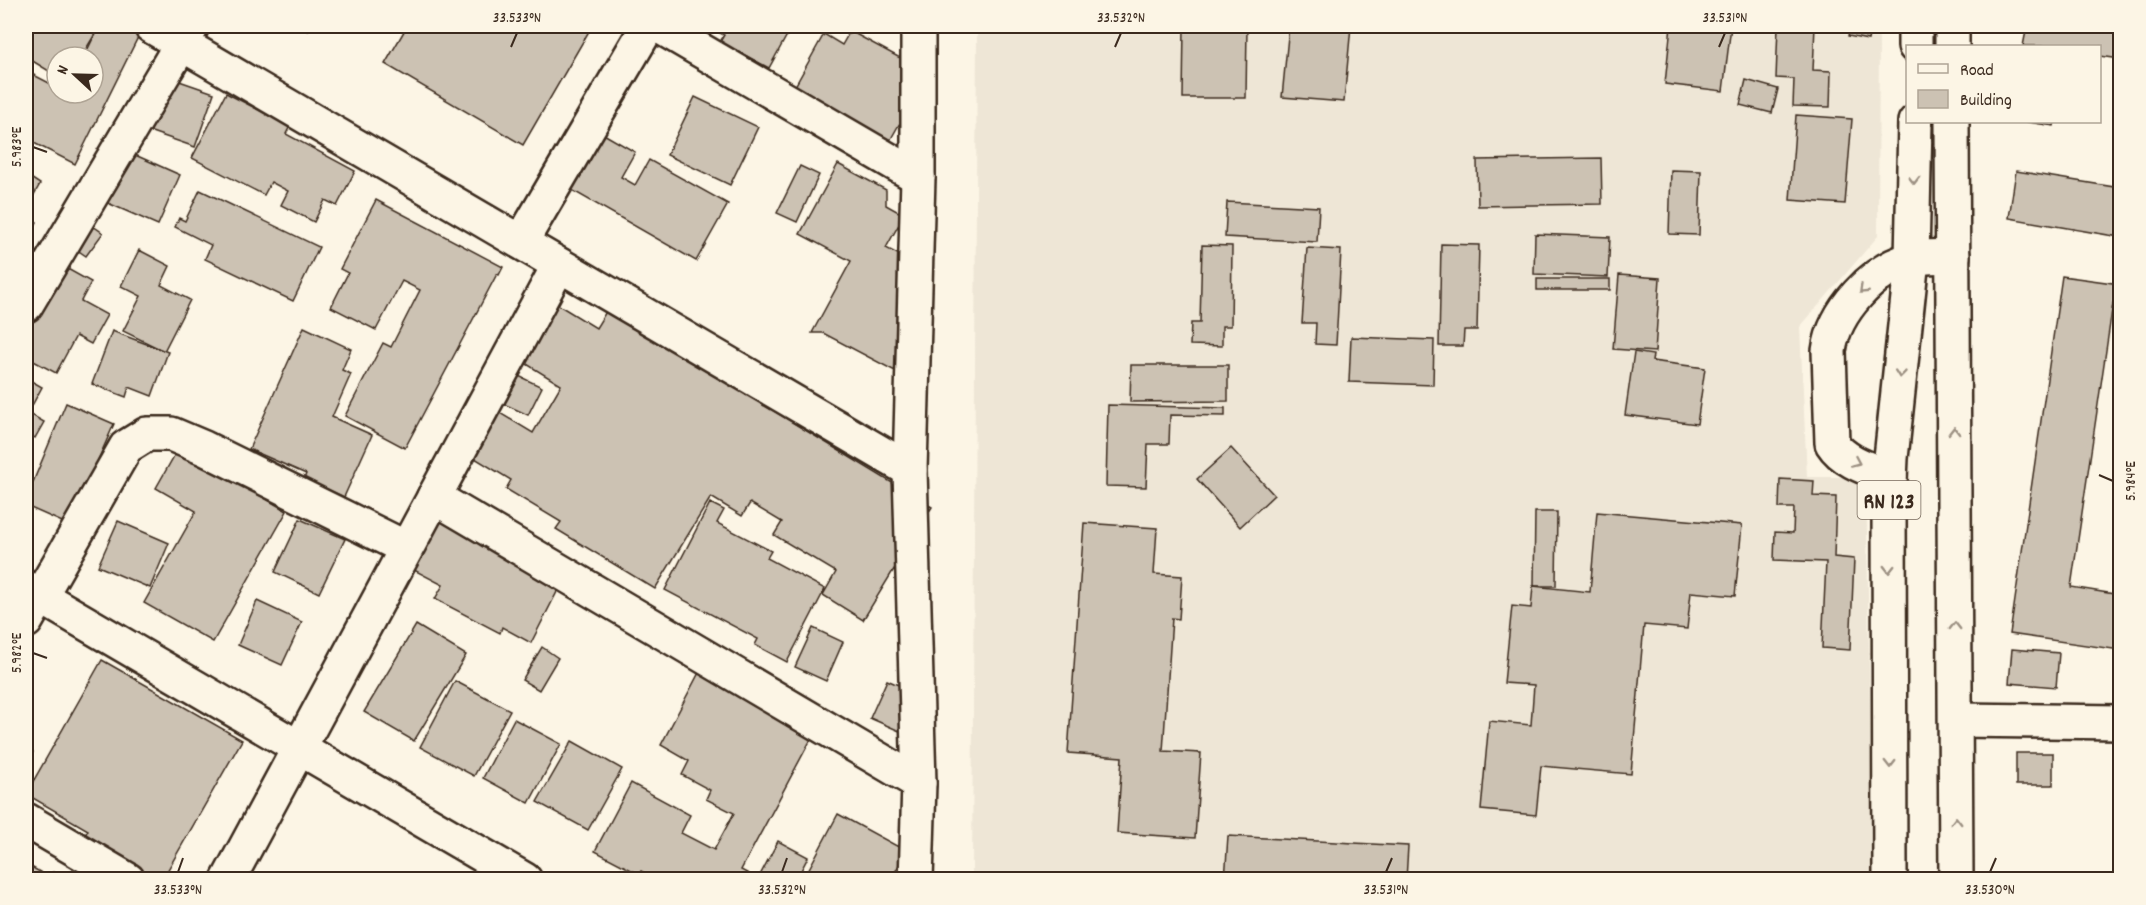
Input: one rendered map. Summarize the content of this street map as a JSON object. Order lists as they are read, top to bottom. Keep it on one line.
{"streets":{"street":["RN 123"]},"legend":["Road","Building"],"north":"left","coordinates":["33.533°N","33.532°N","33.531°N","5.983°E","5.984°E","5.982°E","33.530°N"]}
